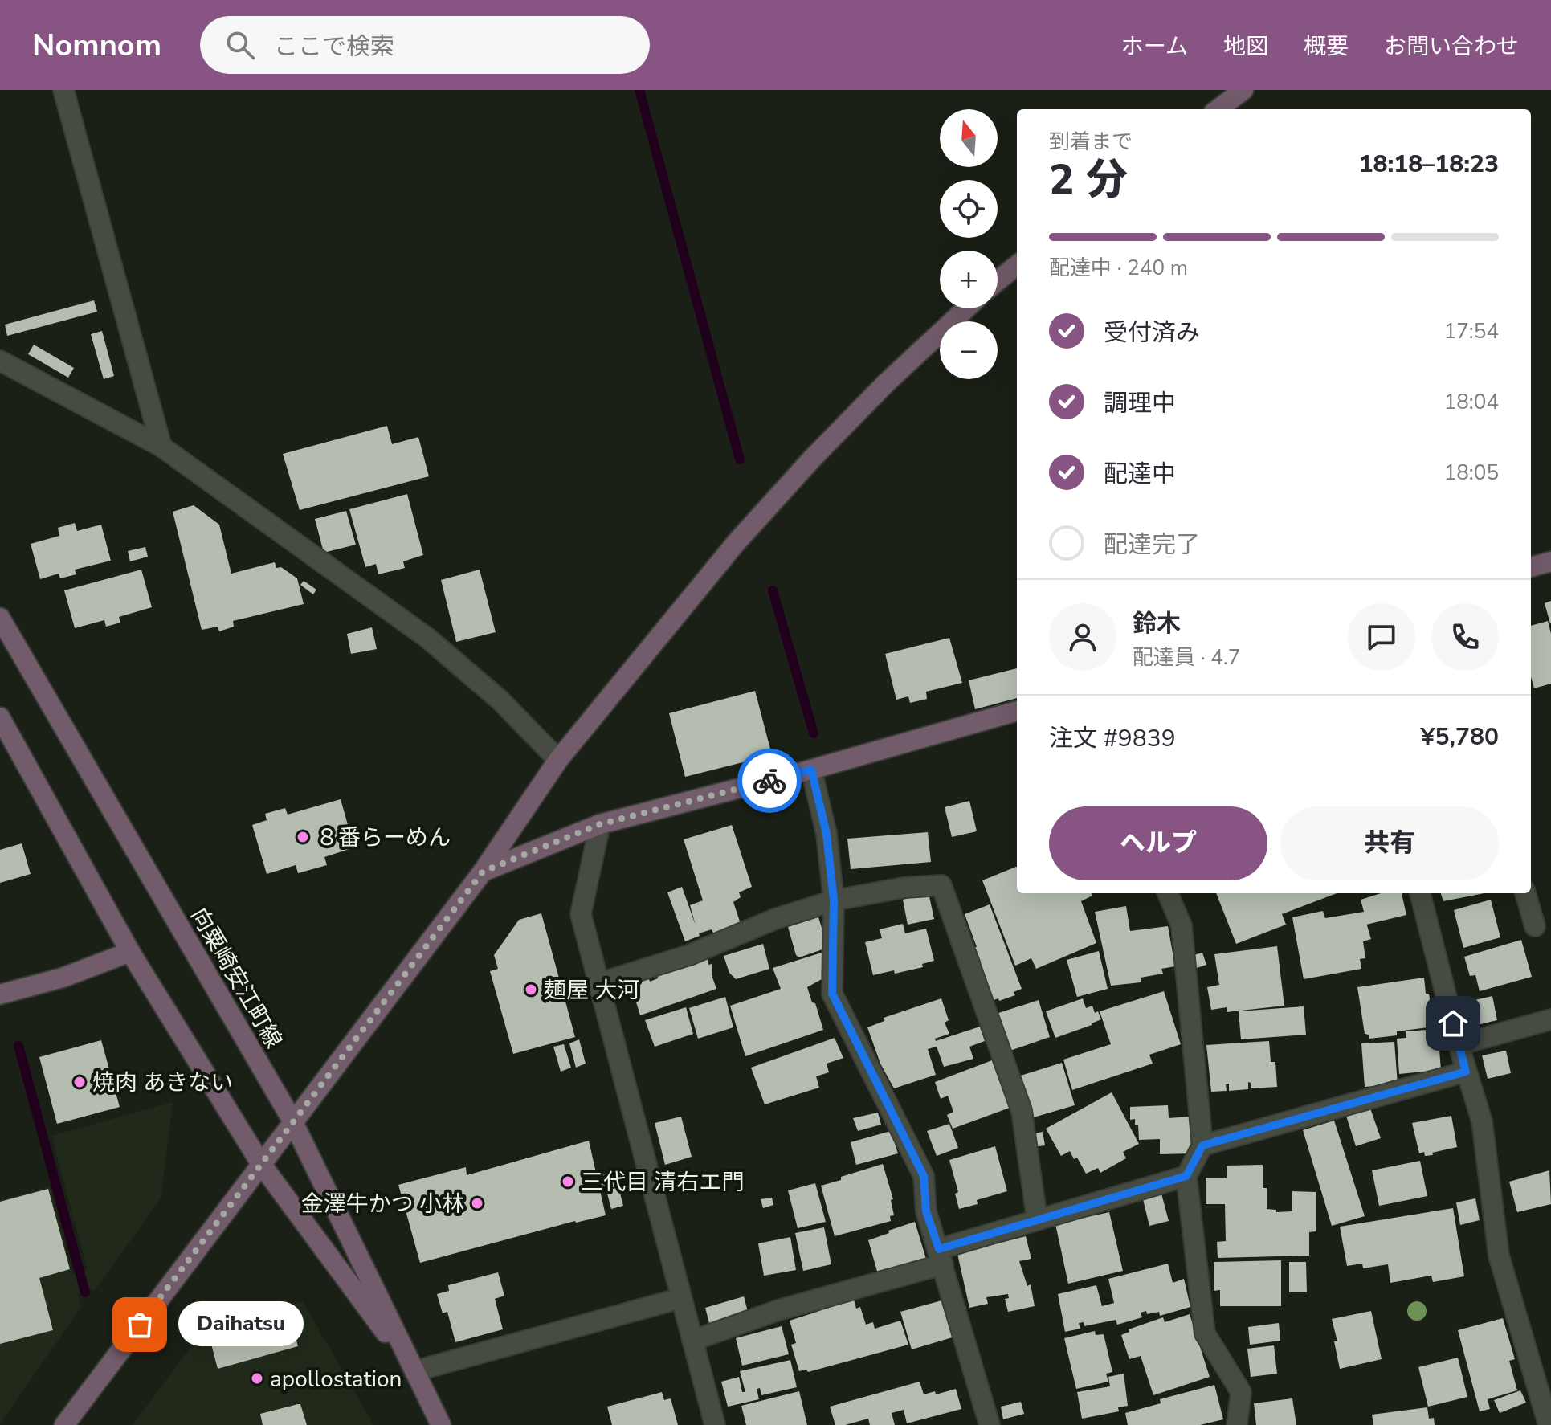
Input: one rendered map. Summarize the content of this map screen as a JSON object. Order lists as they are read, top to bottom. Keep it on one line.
{"streets":{"street":["向粟崎安江町線"]},"places":["８番らーめん","麺屋 大河","焼肉 あきない","三代目 清右エ門","金澤牛かつ 小林","Daihatsu","apollostation"],"north":"top","page":{"header":"Nomnom","search":"ここで検索","nav":["ホーム","地図","概要","お問い合わせ"],"map_buttons":["+","−"],"heading":["2 分","到着まで","18:18–18:23"],"panel":["鈴木","配達員 · 4.7","注文 #9839","¥5,780"],"bar":"配達中 · 240 m","list":[["受付済み","17:54"],["調理中","18:04"],["配達中","18:05"],"配達完了"],"buttons":["ヘルプ","共有"],"bubble":"Daihatsu"}}
